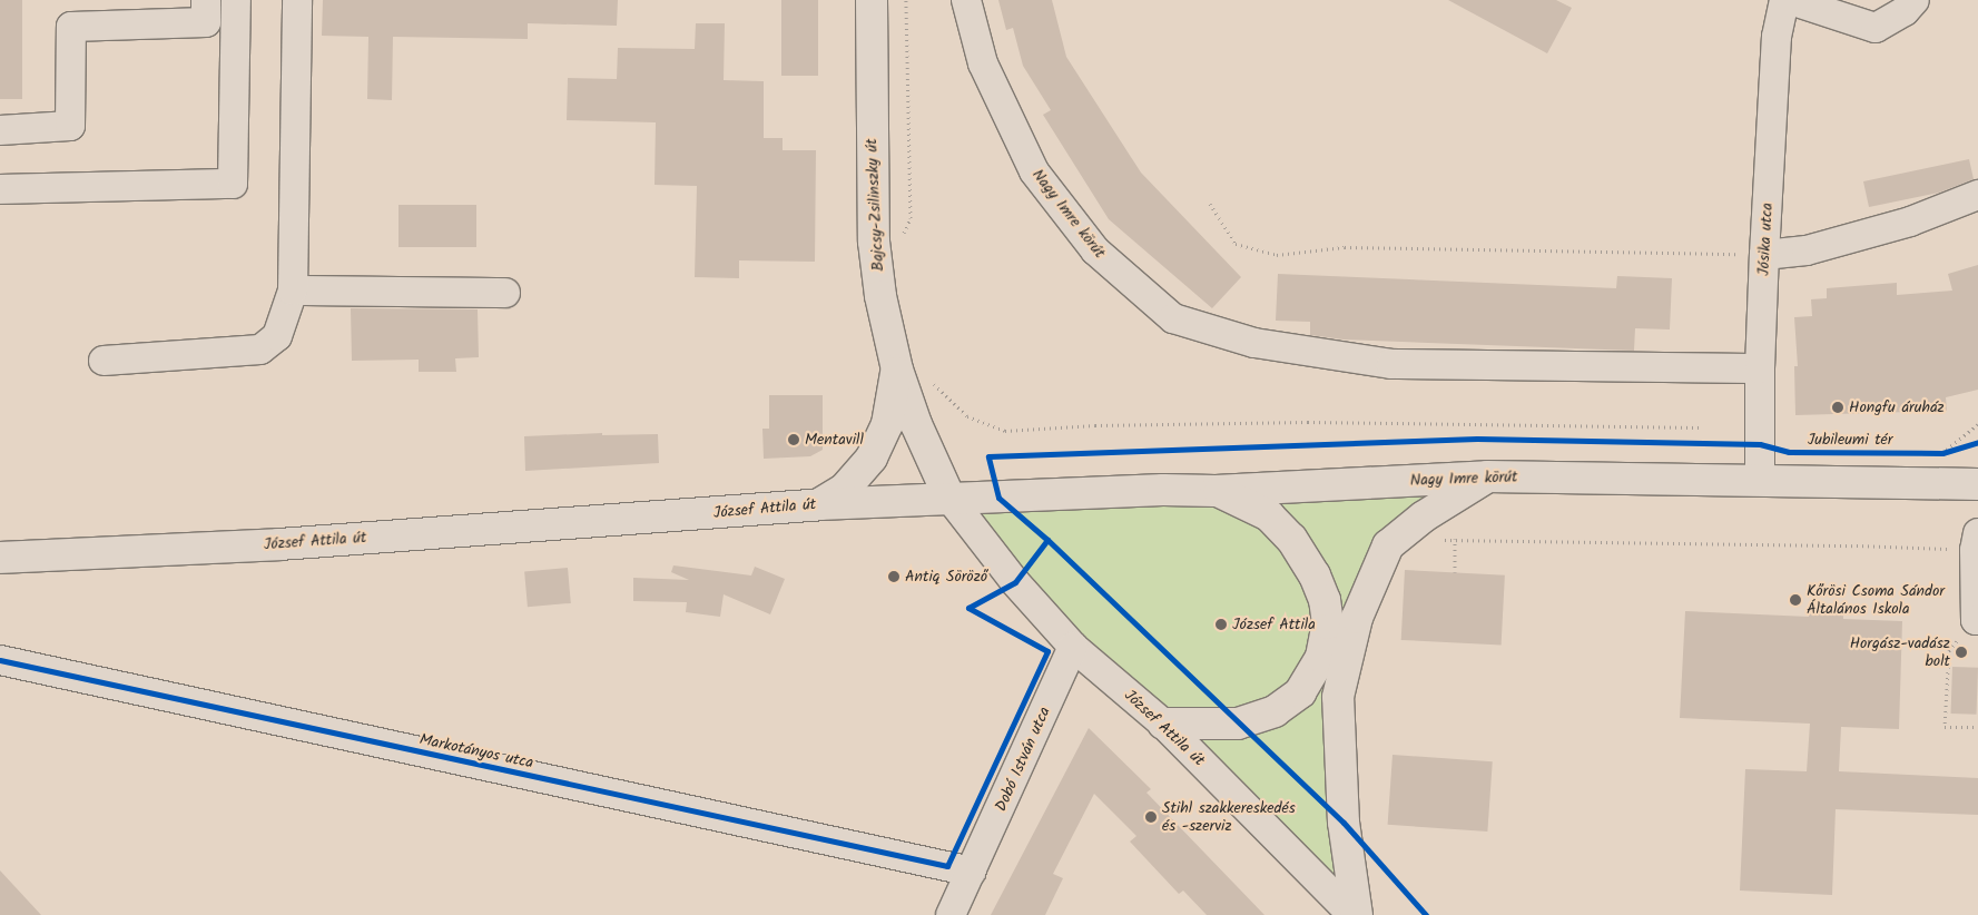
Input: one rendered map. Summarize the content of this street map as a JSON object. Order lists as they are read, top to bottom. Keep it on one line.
{"streets":{"main road":["Bajcsy-Zsilinszky út","Nagy Imre körút","József Attila út"],"street":["Jósika utca","Markotányos utca","Dobó István utca"],"cycle path":["Jubileumi tér"]},"crossings":[["Bajcsy-Zsilinszky út","Nagy Imre körút"],["Bajcsy-Zsilinszky út","József Attila út"],["Nagy Imre körút","Jósika utca"],["Nagy Imre körút","József Attila út"],["József Attila út","Dobó István utca"],["Markotányos utca","Dobó István utca"]],"places":["Hongfu áruház","Mentavill","Antiq Söröző","Kőrösi Csoma Sándor Általános Iskola","József Attila","Horgász-vadász bolt","Stihl szakkereskedés és -szerviz"]}
